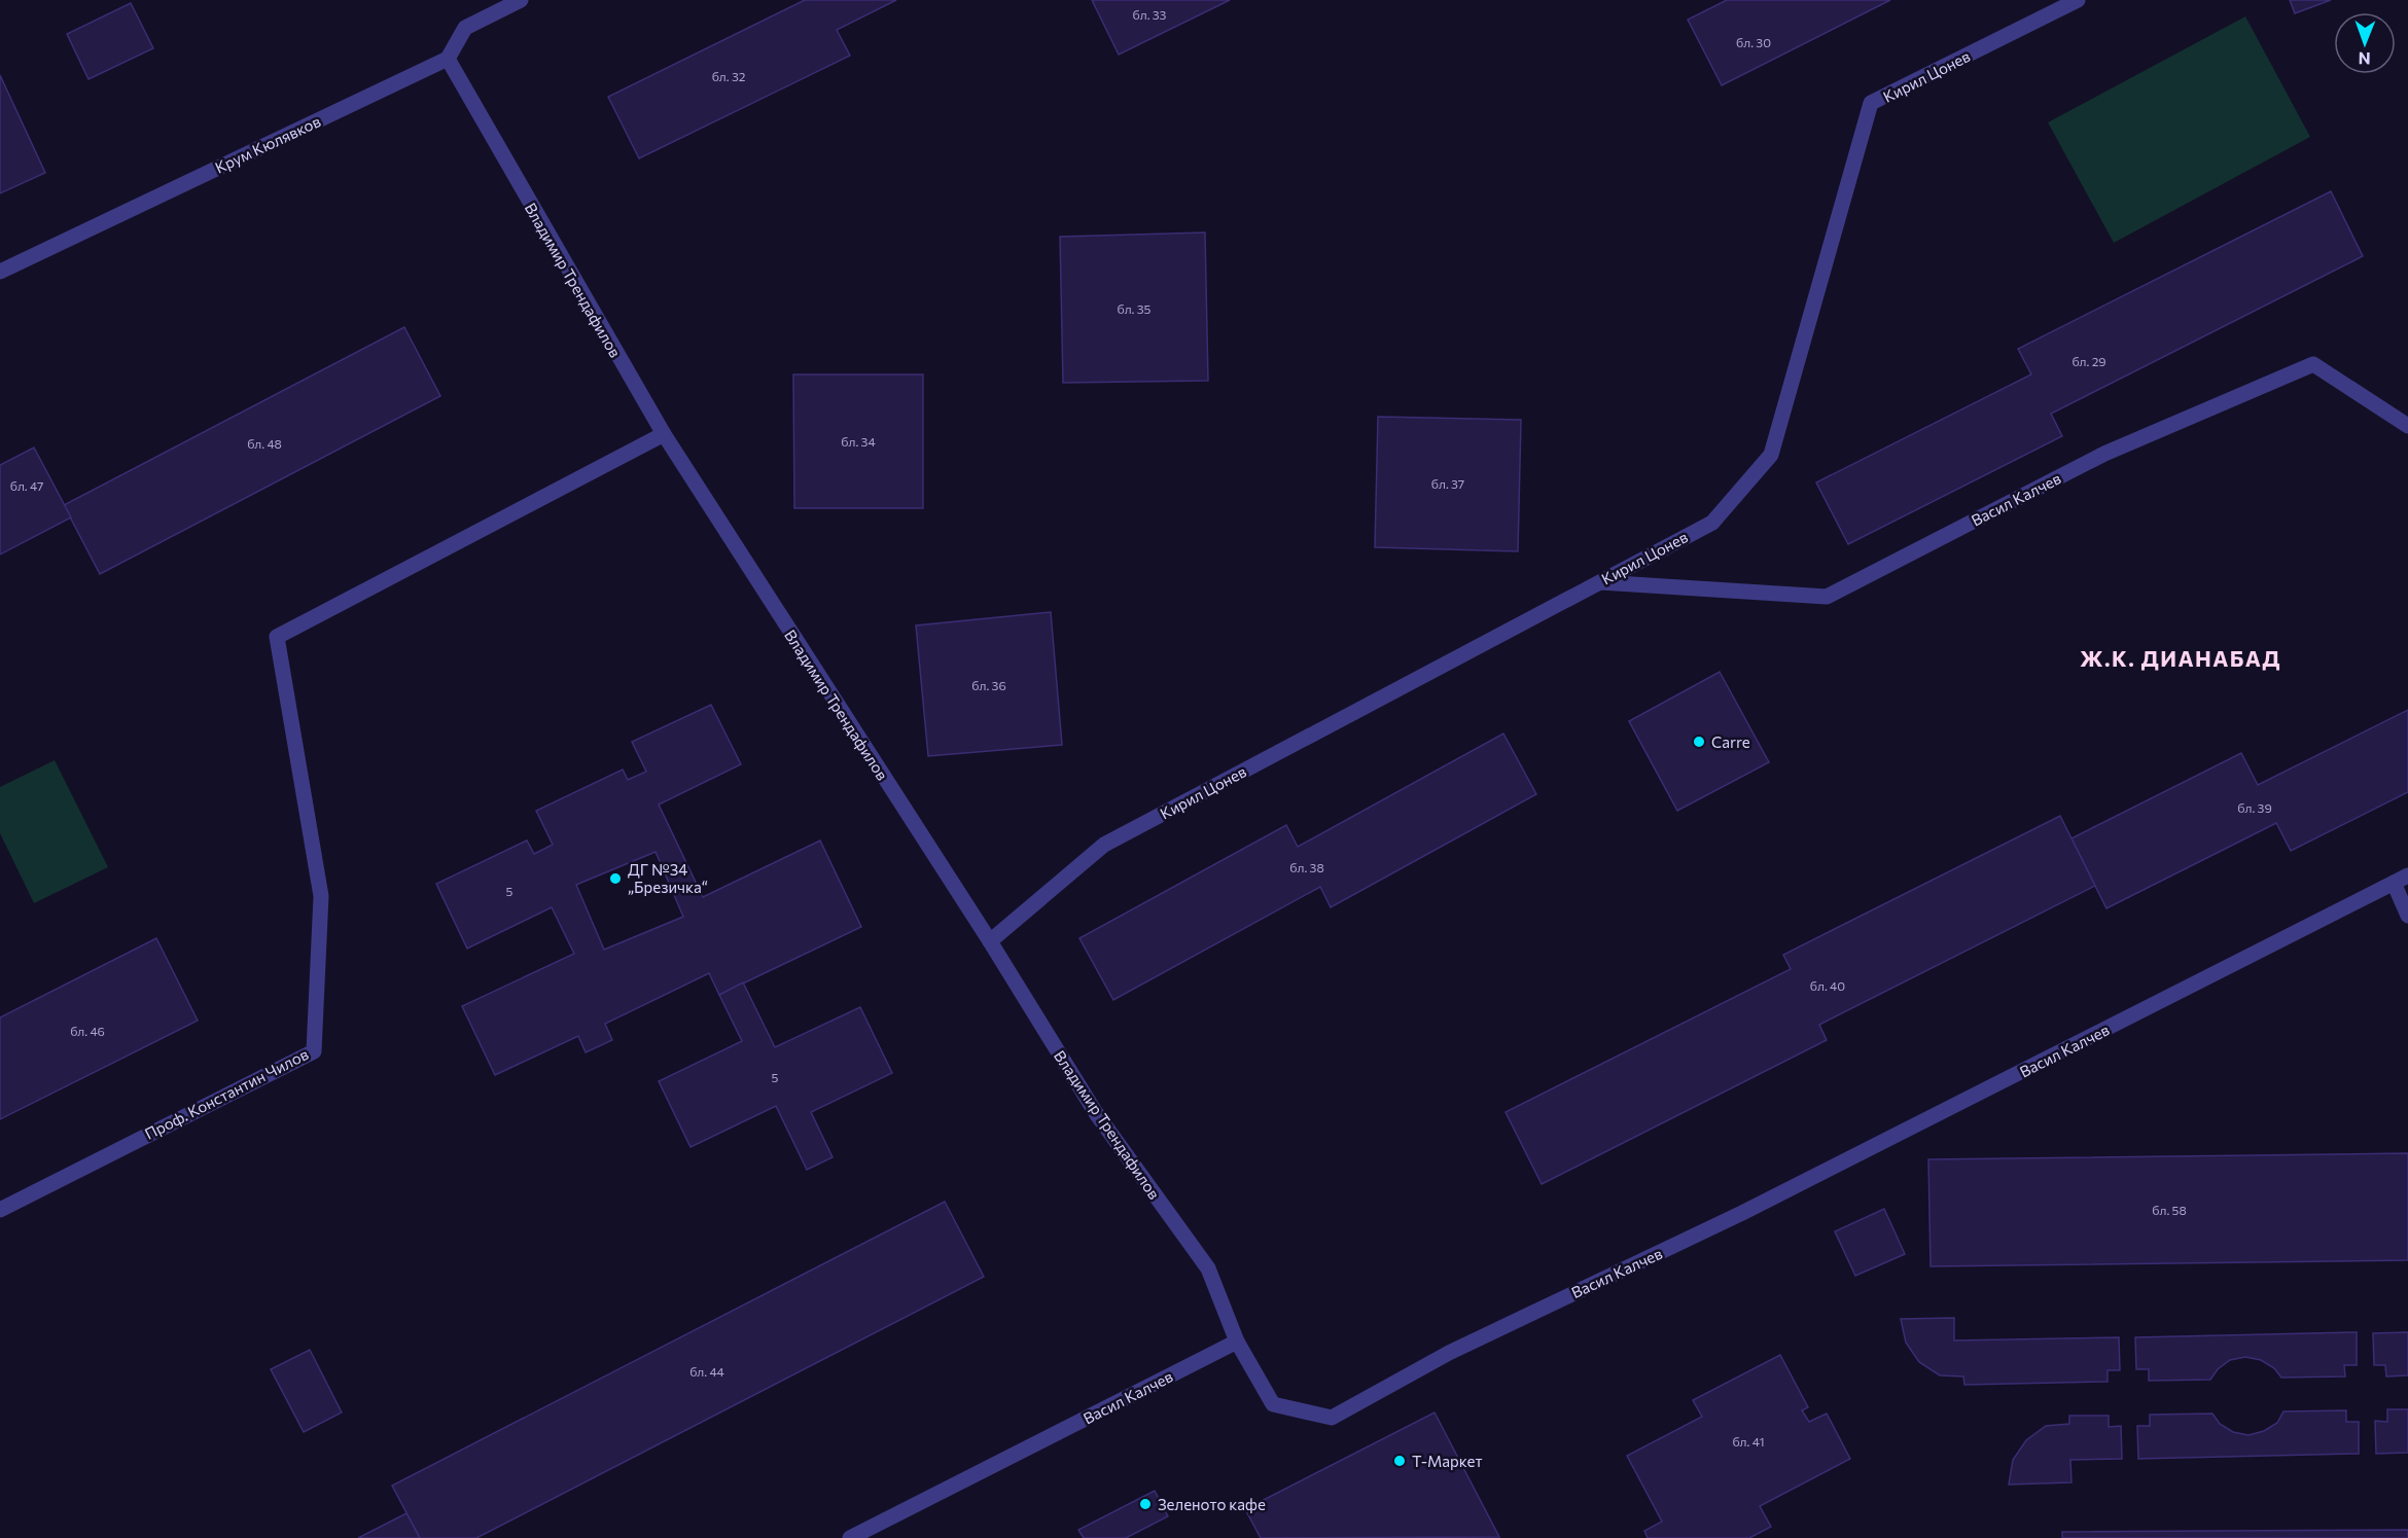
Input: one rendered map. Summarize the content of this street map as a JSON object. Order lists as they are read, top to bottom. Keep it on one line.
{"streets":{"street":["Кирил Цонев","Крум Кюлявков","Владимир Трендафилов","Васил Калчев","Проф. Константин Чилов"]},"crossings":[["Кирил Цонев","Владимир Трендафилов"],["Кирил Цонев","Васил Калчев"],["Крум Кюлявков","Владимир Трендафилов"],["Владимир Трендафилов","Васил Калчев"],["Владимир Трендафилов","Проф. Константин Чилов"]],"districts":["Ж.К. ДИАНАБАД"],"places":["Carre","ДГ №34 „Брезичка“","Т-Маркет","Зеленото кафе"],"house_numbers":["бл. 33","бл. 30","бл. 32","бл. 35","бл. 29","бл. 34","бл. 48","бл. 37","бл. 47","бл. 36","бл. 39","бл. 38","5","бл. 40","бл. 46","5","бл. 58","бл. 44","бл. 41"],"north":"bottom"}
